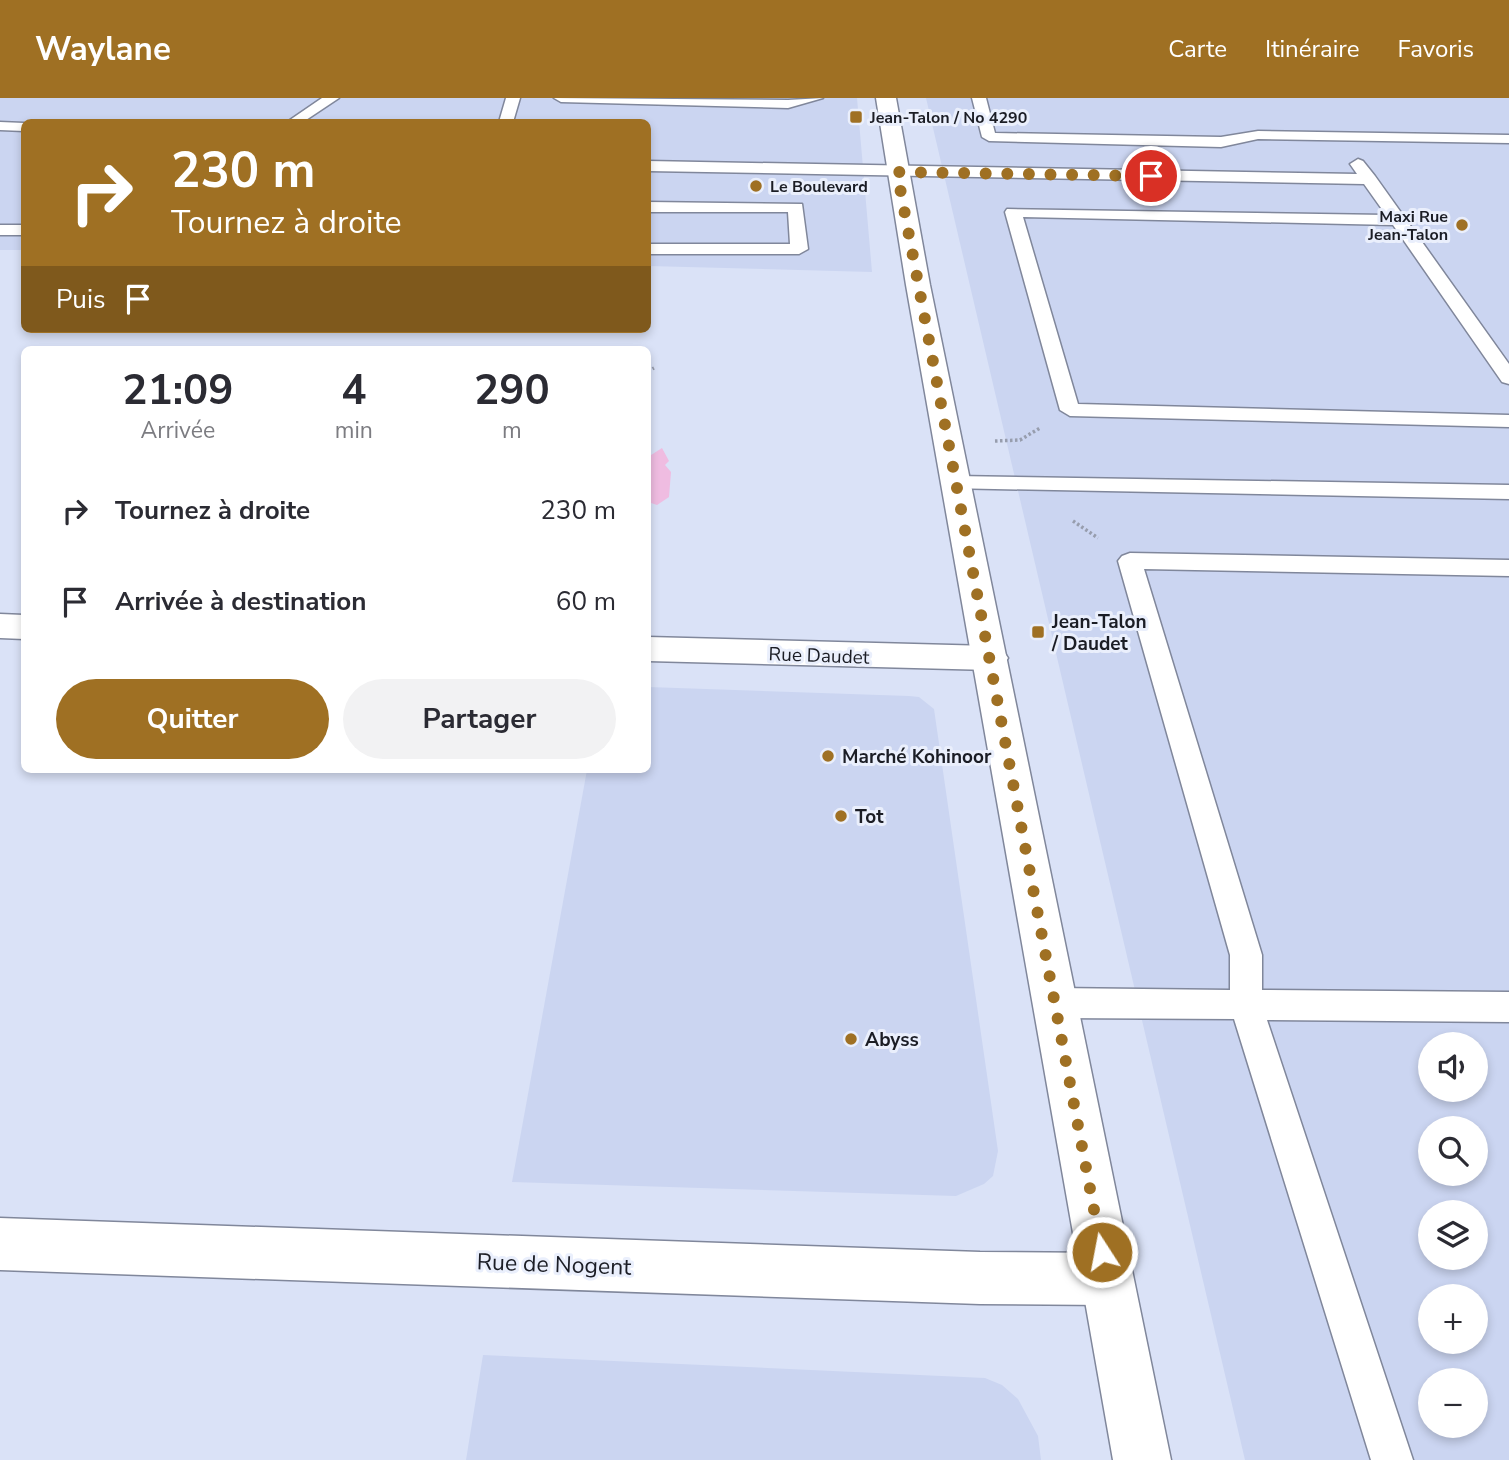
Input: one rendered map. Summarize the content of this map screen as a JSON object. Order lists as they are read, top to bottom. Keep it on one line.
{"streets":{"main road":["Rue Daudet","Rue de Nogent"]},"places":{"transit":["Jean-Talon / No 4290","Jean-Talon / Daudet"],"other":["Le Boulevard","Maxi Rue Jean-Talon","Marché Kohinoor","Tot","Abyss"]},"page":{"header":"Waylane","nav":["Carte","Itinéraire","Favoris"],"turn":["230 m","Tournez à droite"],"then":"Puis","eta":["21:09","Arrivée","4","min","290","m"],"list":[{"name":"Tournez à droite","value":"230 m"},{"name":"Arrivée à destination","value":"60 m"}],"buttons":["Quitter","Partager"],"map_buttons":["+","−"]}}
